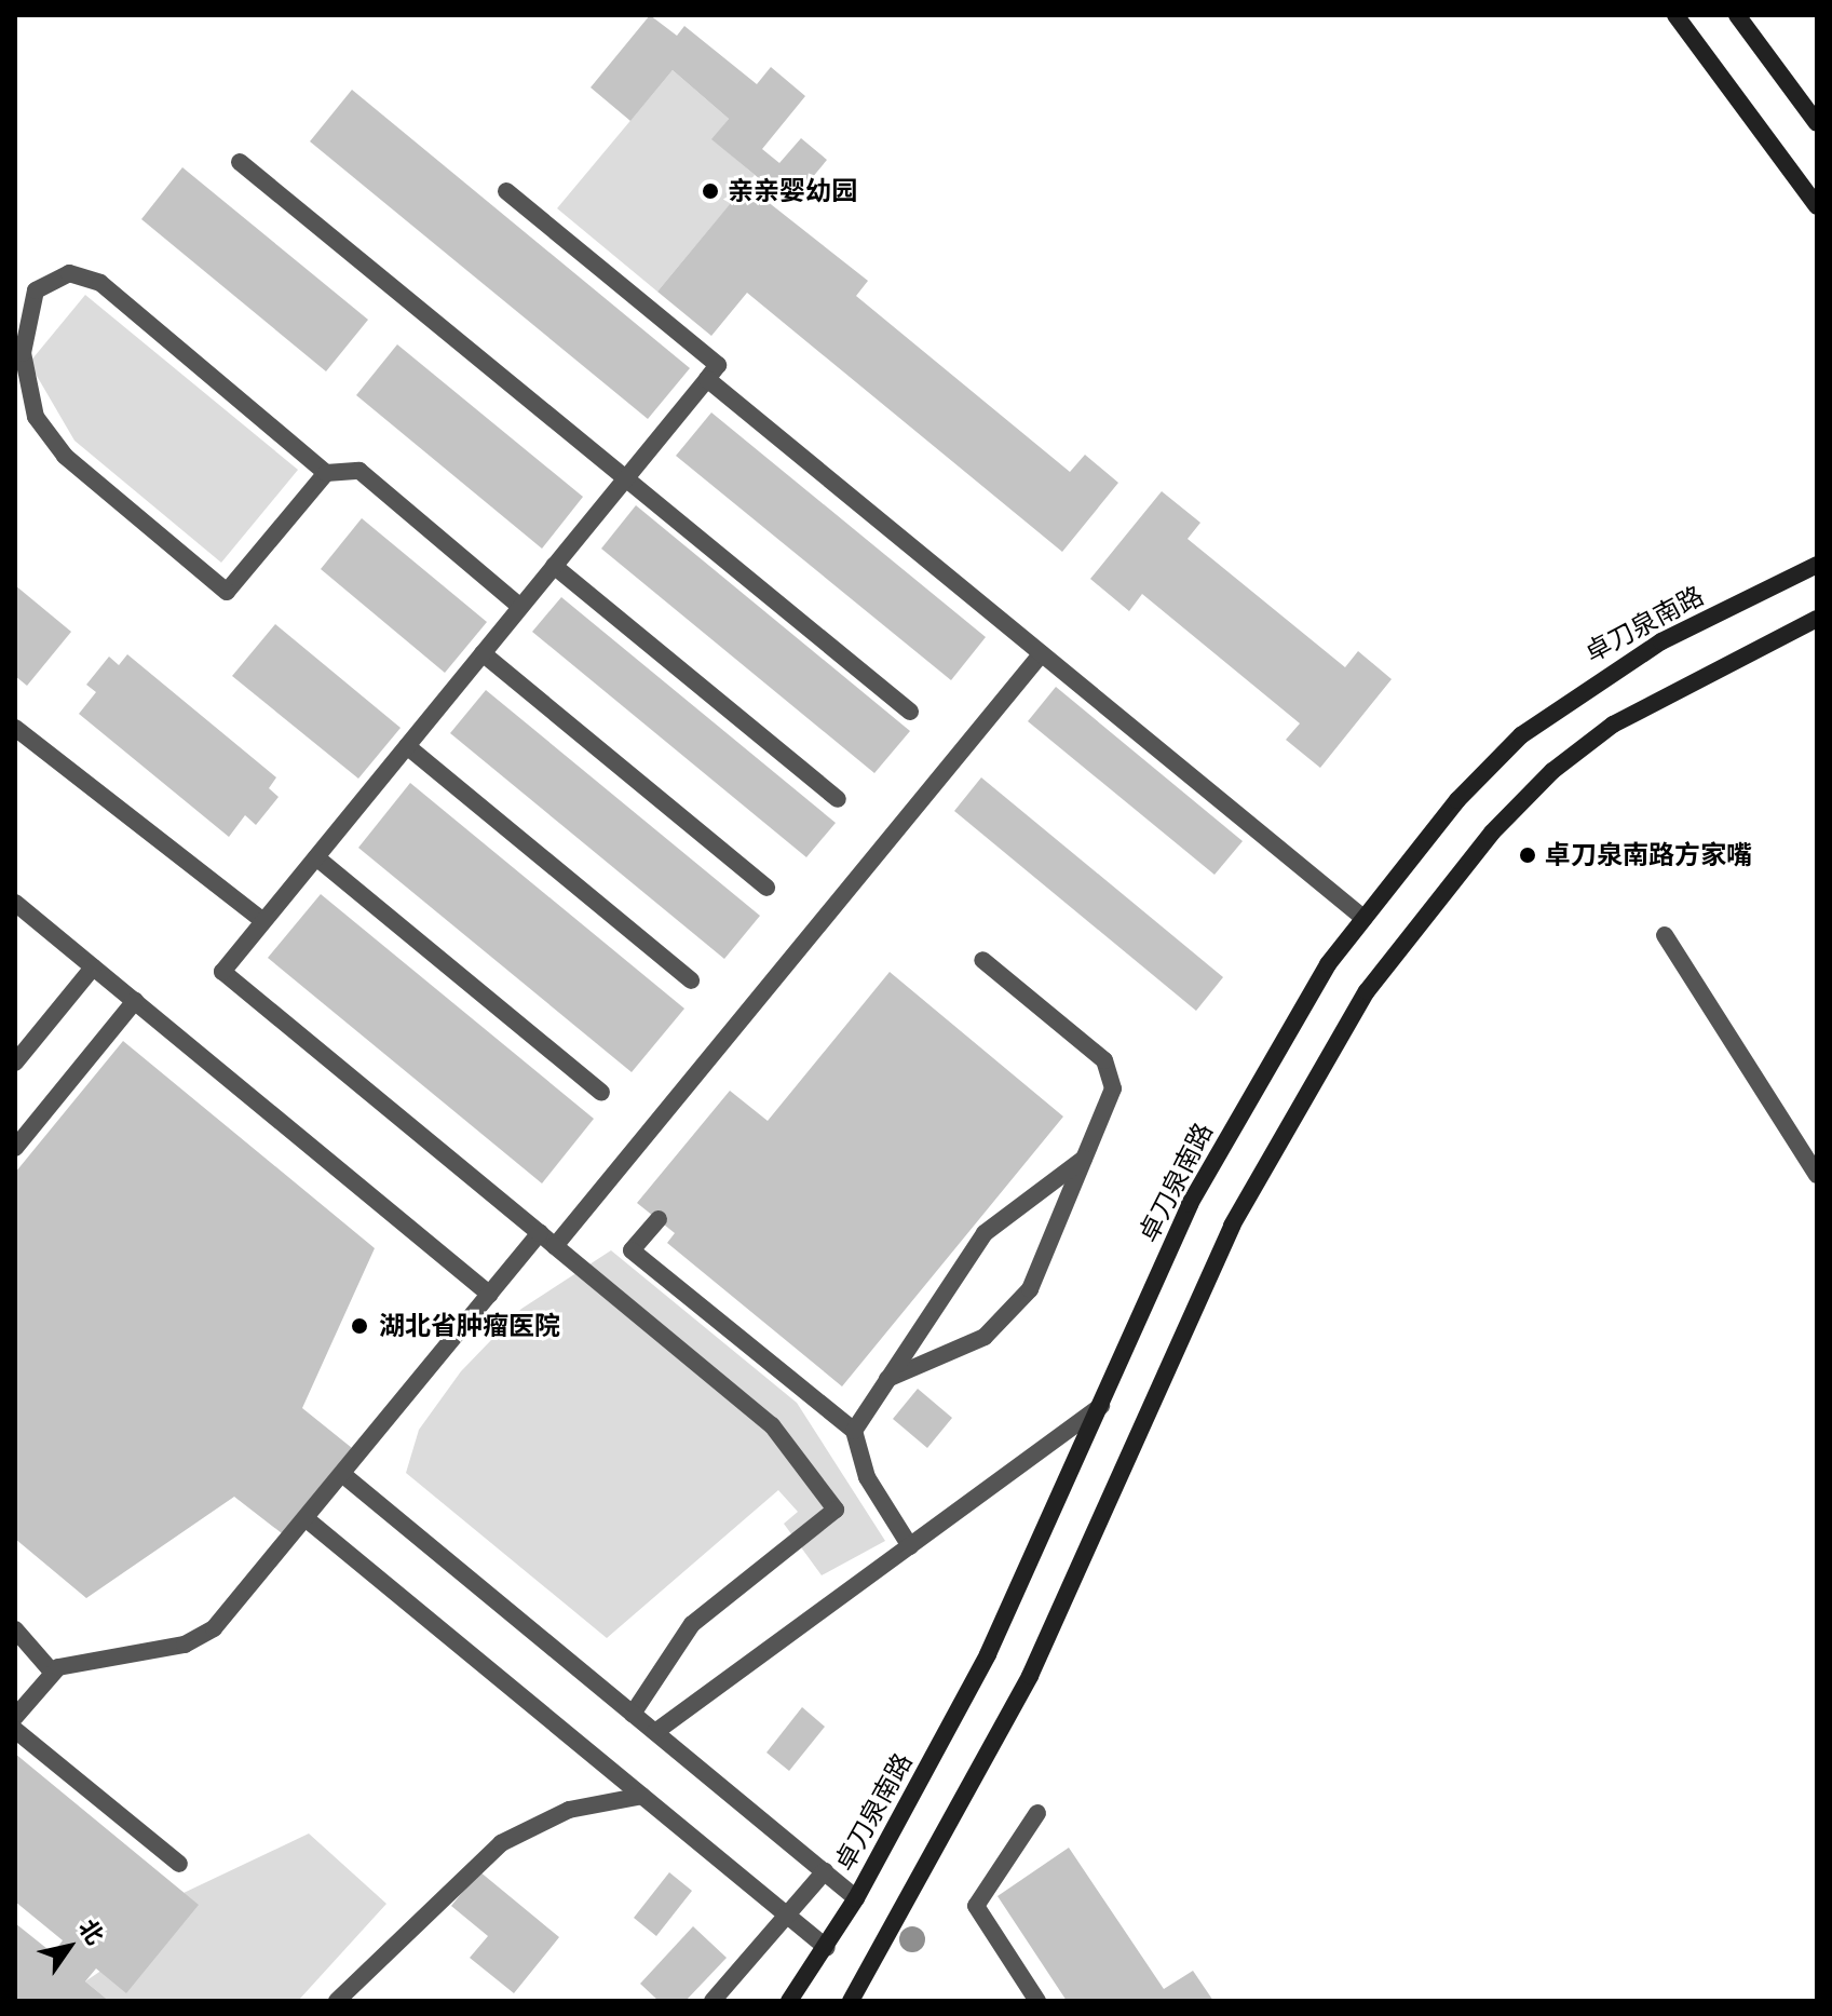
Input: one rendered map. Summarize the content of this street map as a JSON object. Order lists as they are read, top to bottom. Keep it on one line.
{"streets":{"street":["卓刀泉南路"]},"places":["亲亲婴幼园","卓刀泉南路方家嘴","湖北省肿瘤医院"],"north":"top right"}
